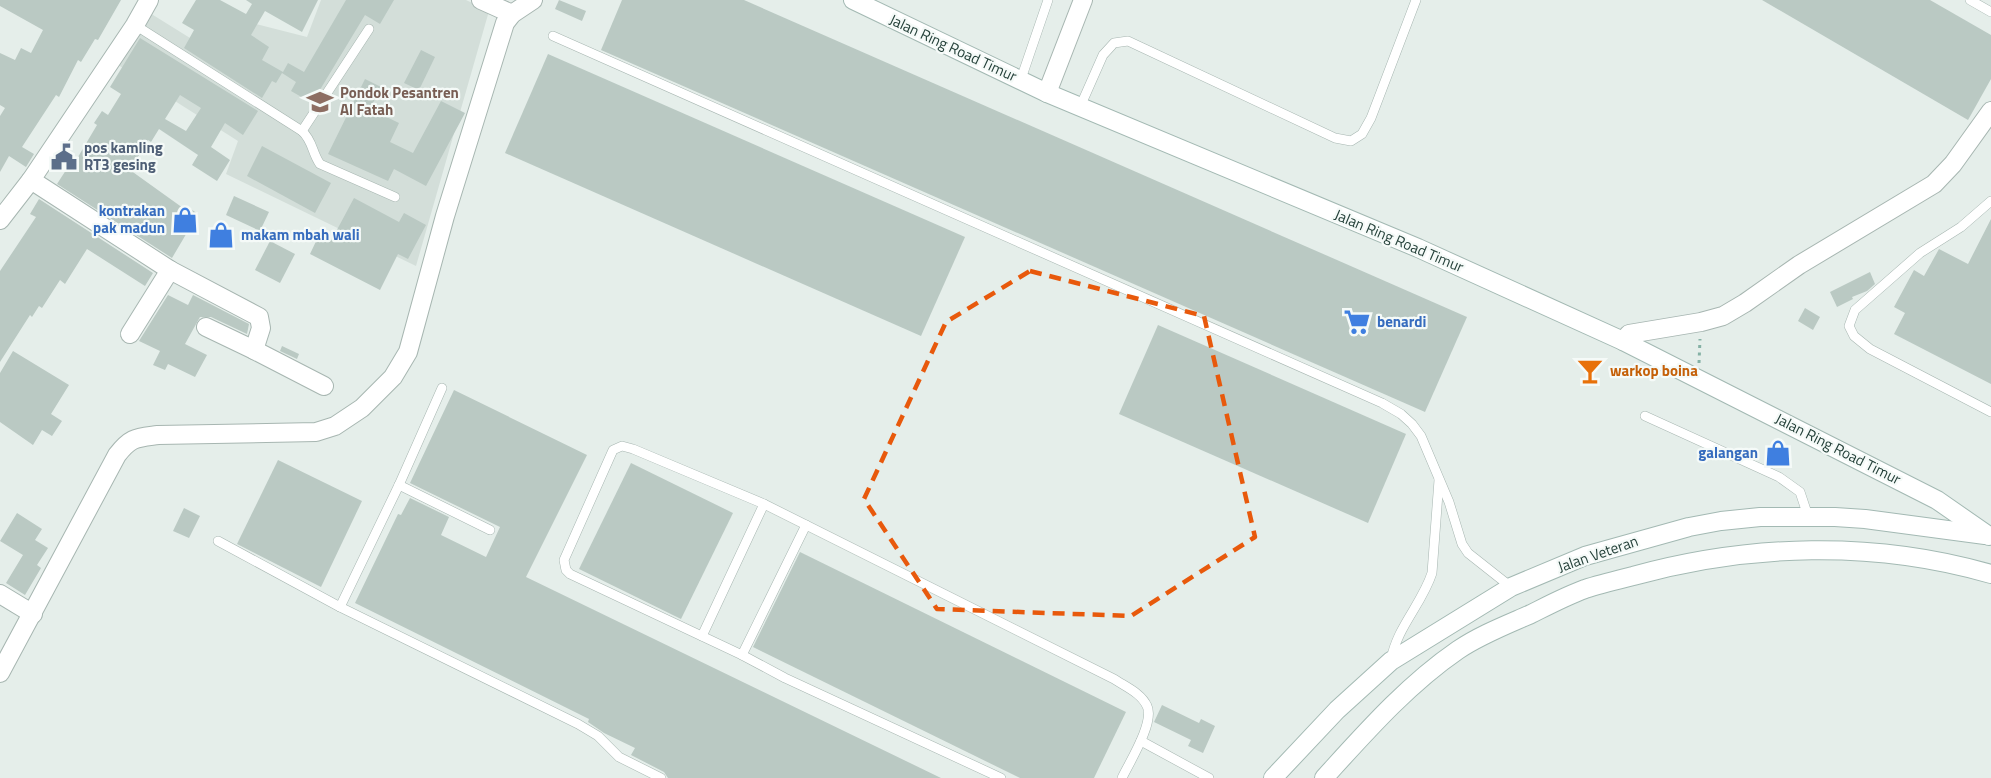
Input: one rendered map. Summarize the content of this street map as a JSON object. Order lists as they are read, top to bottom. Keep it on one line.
{"streets":{"street":["Jalan Ring Road Timur","Jalan Veteran"]},"crossings":[["Jalan Ring Road Timur","Jalan Veteran"]],"places":{"school or university":["Pondok Pesantren Al Fatah"],"public building":["pos kamling RT3 gesing"],"shop":["kontrakan pak madun","makam mbah wali","galangan"],"supermarket":["benardi"],"bar":["warkop boina"]}}
